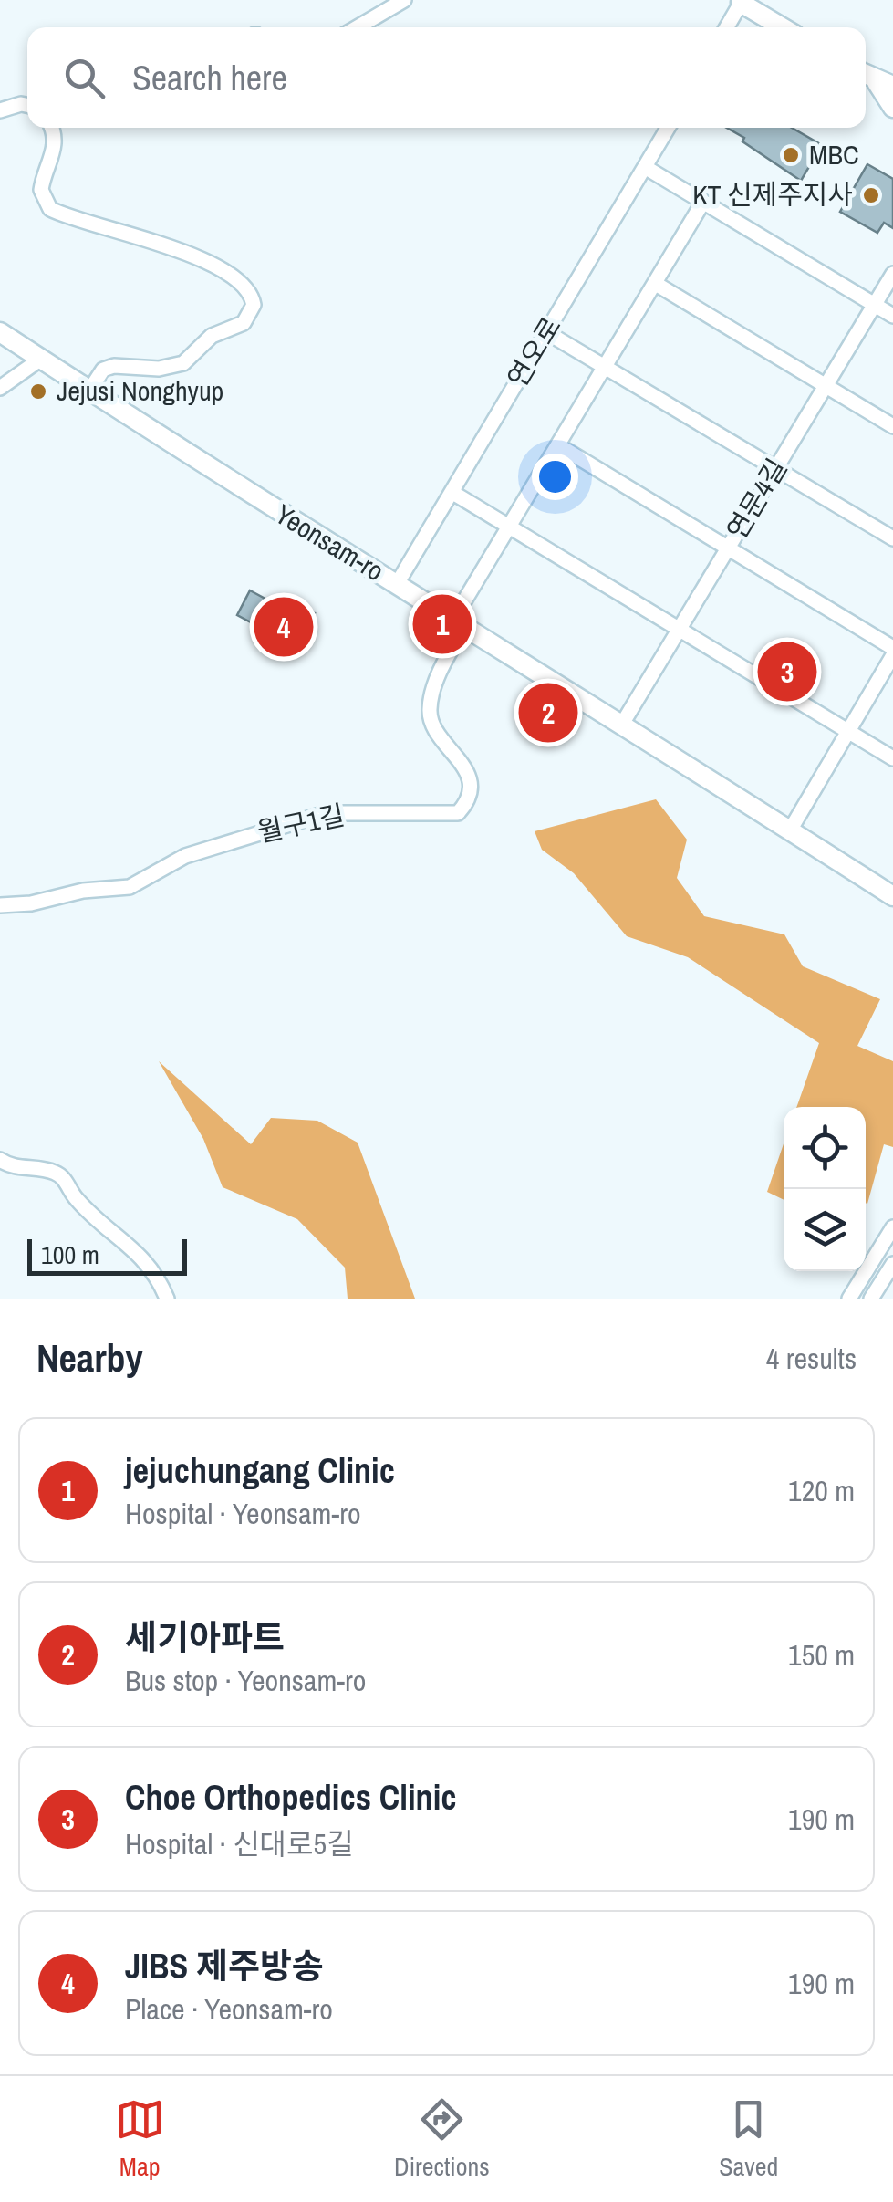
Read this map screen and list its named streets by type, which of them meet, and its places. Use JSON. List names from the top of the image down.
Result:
{
  "streets": {
    "main road": ["Yeonsam-ro"],
    "street": ["연오로", "연문4길", "월구1길"]
  },
  "crossings": [
    ["연오로", "Yeonsam-ro"],
    ["연문4길", "Yeonsam-ro"],
    ["Yeonsam-ro", "월구1길"]
  ],
  "places": ["MBC", "KT 신제주지사", "Jejusi Nonghyup"],
  "scale_bar": "100 m",
  "page": {
    "search": "Search here",
    "pins": [
      "1",
      "4",
      "3",
      "2"
    ],
    "scale": "100 m",
    "heading": ["Nearby", "4 results"],
    "list": [
      {
        "mark": "1",
        "name": "jejuchungang Clinic",
        "note": "Hospital · Yeonsam-ro",
        "value": "120 m"
      },
      {
        "mark": "2",
        "name": "세기아파트",
        "note": "Bus stop · Yeonsam-ro",
        "value": "150 m"
      },
      {
        "mark": "3",
        "name": "Choe Orthopedics Clinic",
        "note": "Hospital · 신대로5길",
        "value": "190 m"
      },
      {
        "mark": "4",
        "name": "JIBS 제주방송",
        "note": "Place · Yeonsam-ro",
        "value": "190 m"
      }
    ],
    "nav": ["Map", "Directions", "Saved"]
  }
}
